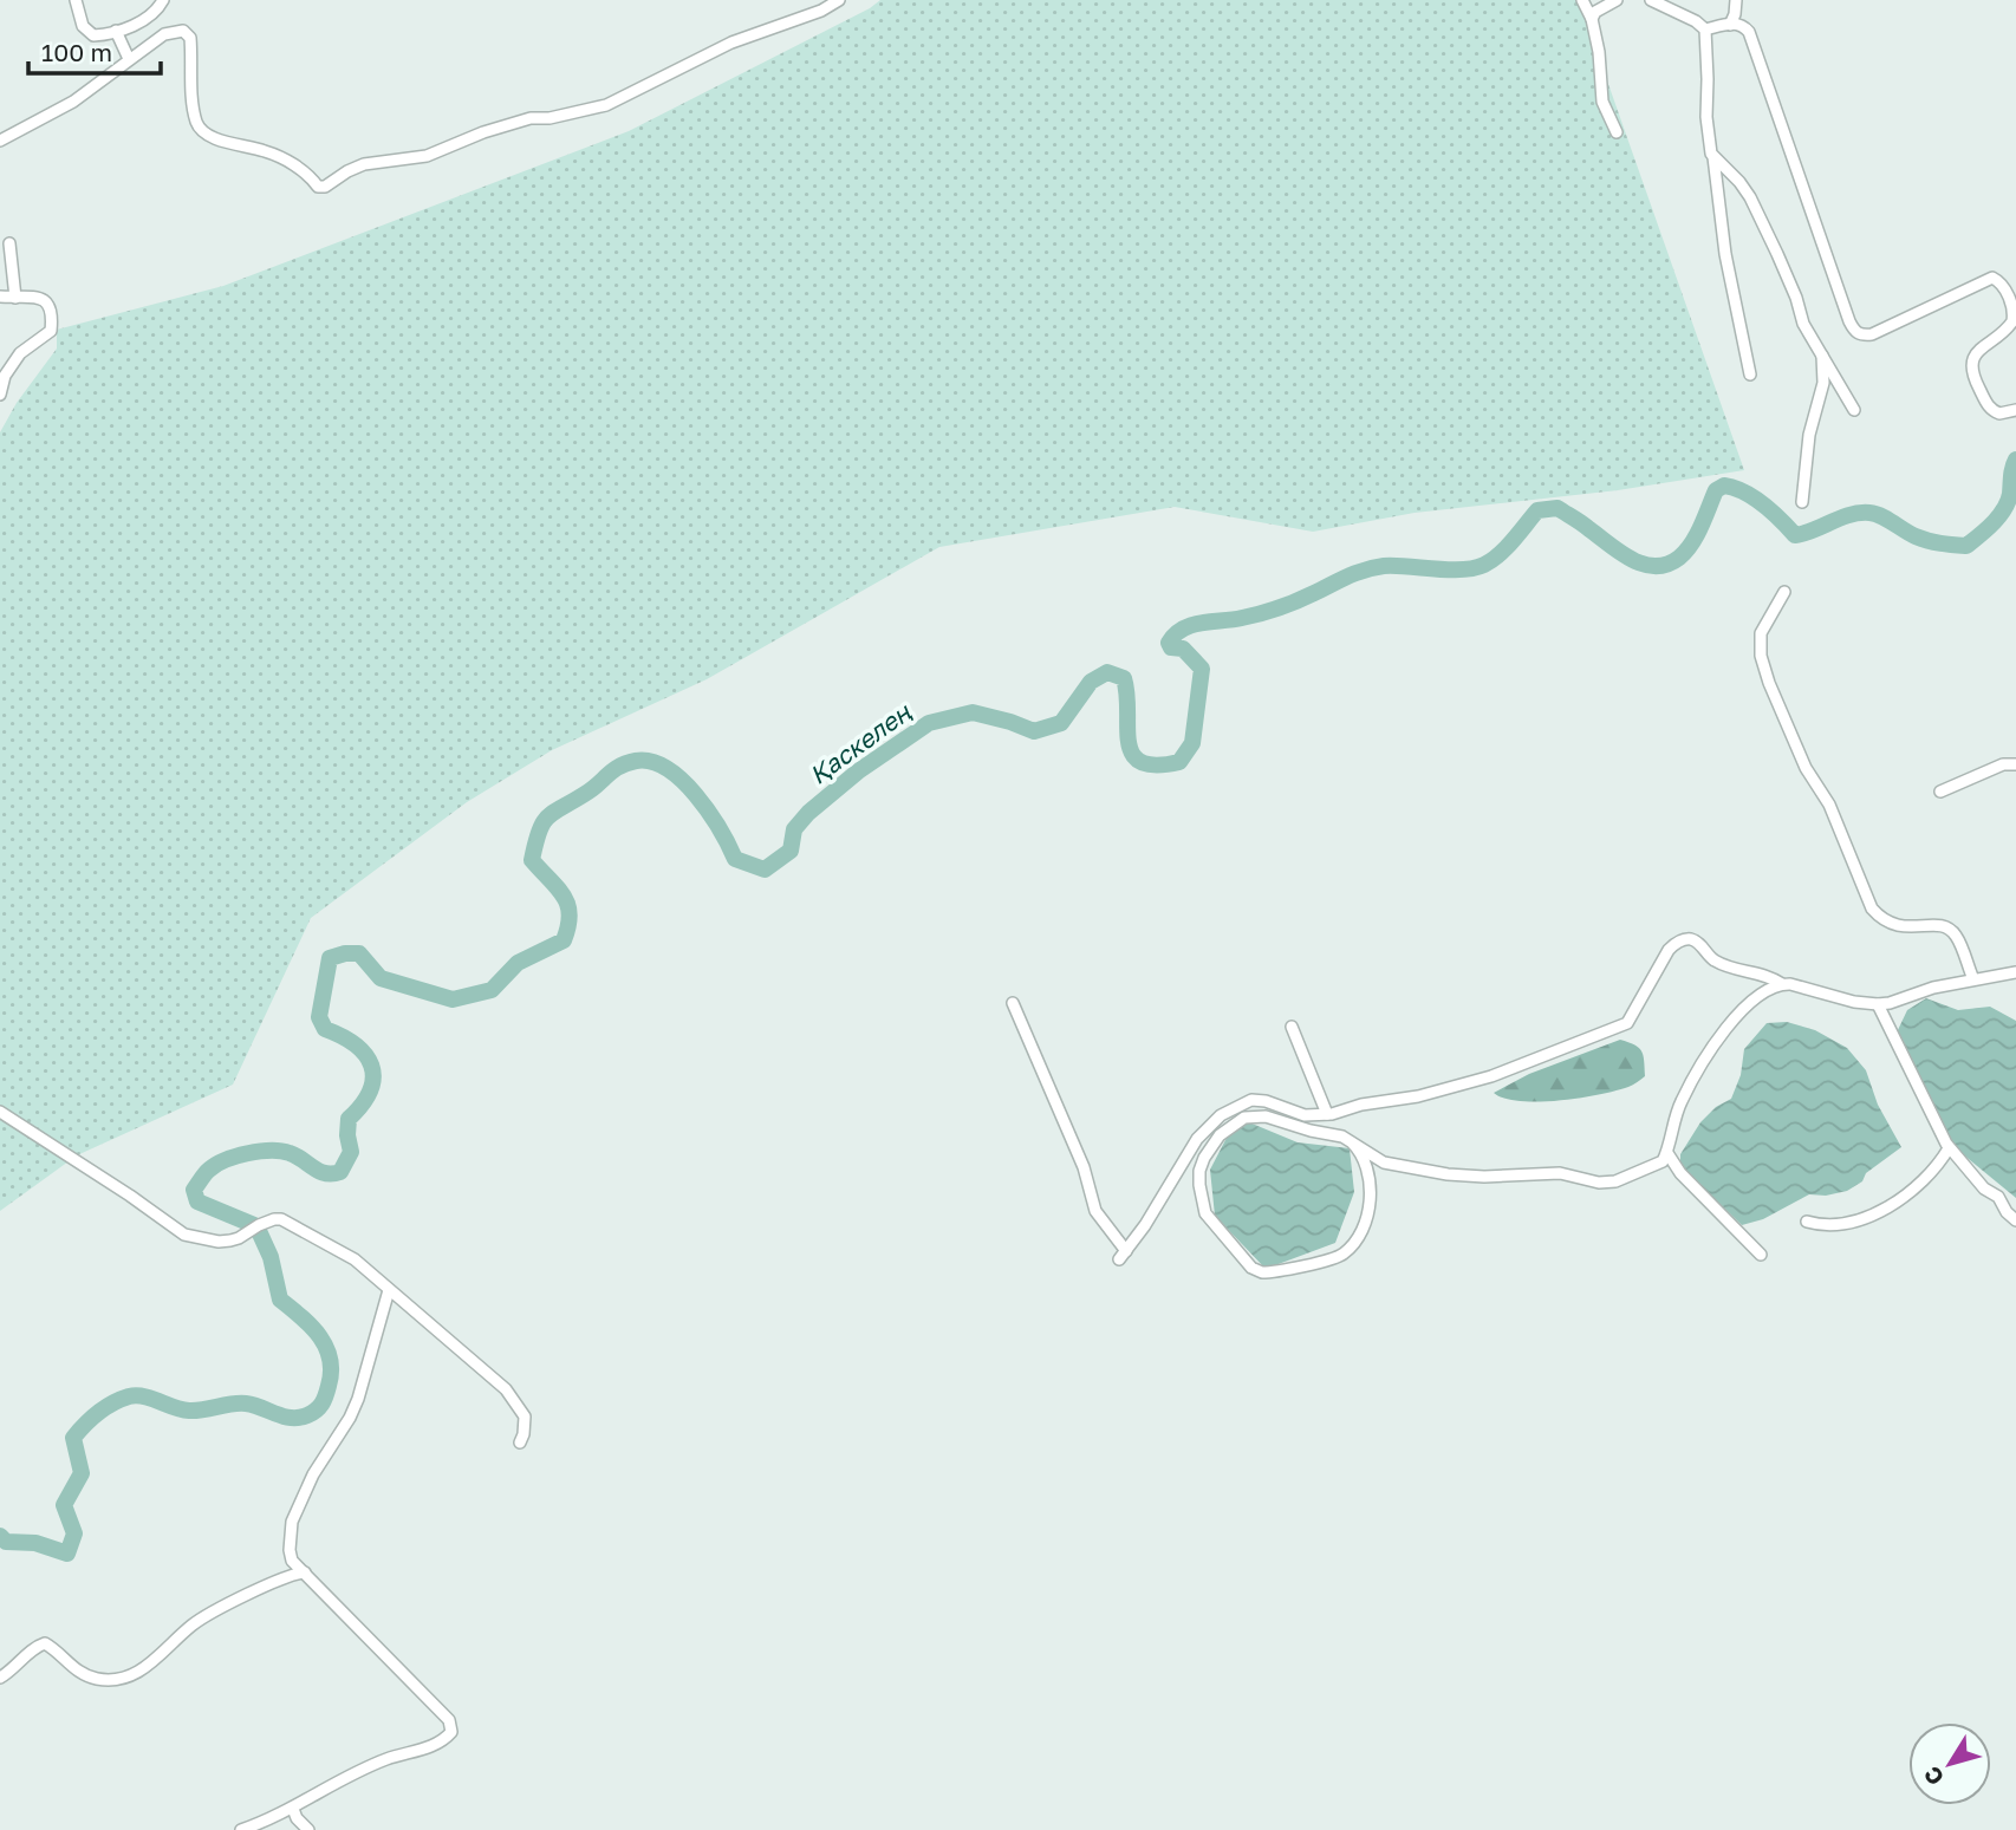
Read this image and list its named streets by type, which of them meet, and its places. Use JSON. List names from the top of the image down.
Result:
{
  "water": ["Қаскелең"],
  "scale_bar": "100 m",
  "north": "bottom left"
}
